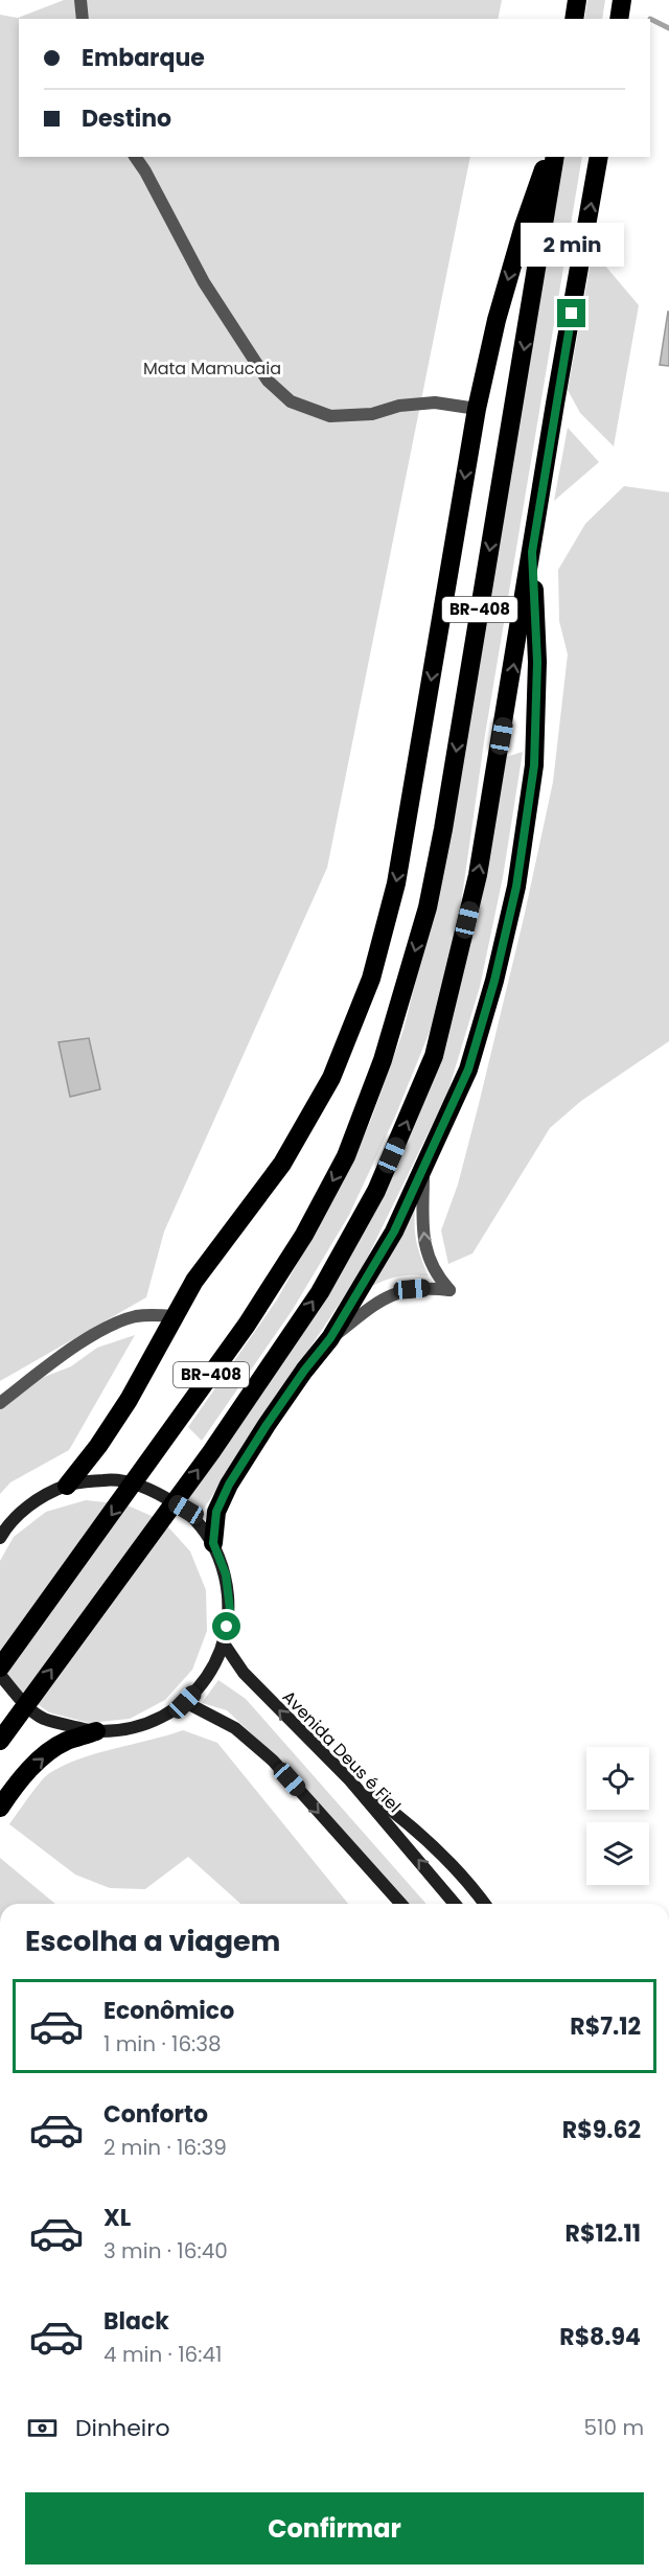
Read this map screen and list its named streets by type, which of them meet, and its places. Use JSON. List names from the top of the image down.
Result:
{
  "streets": {
    "highway": ["BR-408"],
    "main road": ["Avenida Deus é Fiel"]
  },
  "parks": ["Mata Mamucaia"],
  "page": {
    "banner": ["Embarque", "Destino"],
    "bubble": "2 min",
    "heading": "Escolha a viagem",
    "list": [
      {
        "name": "Econômico",
        "note": "1 min · 16:38",
        "value": "R$7.12"
      },
      {
        "name": "Conforto",
        "note": "2 min · 16:39",
        "value": "R$9.62"
      },
      {
        "name": "XL",
        "note": "3 min · 16:40",
        "value": "R$12.11"
      },
      {
        "name": "Black",
        "note": "4 min · 16:41",
        "value": "R$8.94"
      }
    ],
    "pay": ["Dinheiro", "510 m"],
    "buttons": "Confirmar"
  }
}
